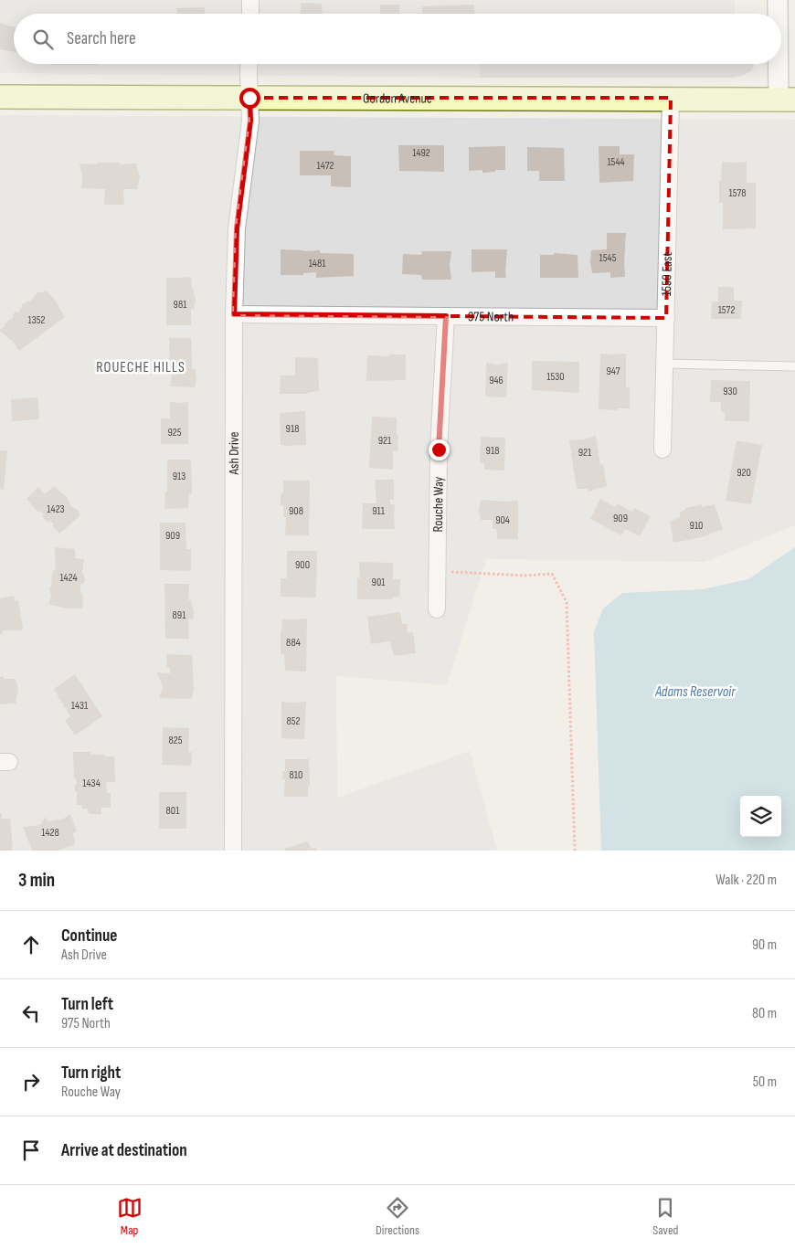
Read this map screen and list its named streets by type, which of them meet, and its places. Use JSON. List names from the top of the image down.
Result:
{
  "streets": {
    "main road": ["Gordon Avenue"],
    "street": [
      "1550 East",
      "975 North",
      "Ash Drive",
      "Rouche Way"
    ]
  },
  "crossings": [
    ["Gordon Avenue", "1550 East"],
    ["Gordon Avenue", "Ash Drive"],
    ["1550 East", "975 North"],
    ["975 North", "Ash Drive"],
    ["975 North", "Rouche Way"]
  ],
  "districts": ["ROUECHE HILLS"],
  "water": ["Adams Reservoir"],
  "house_numbers": [
    "1492",
    "1544",
    "1472",
    "1578",
    "1545",
    "1481",
    "981",
    "1572",
    "1352",
    "947",
    "1530",
    "946",
    "930",
    "918",
    "925",
    "921",
    "918",
    "921",
    "920",
    "913",
    "1423",
    "908",
    "911",
    "909",
    "904",
    "910",
    "909",
    "900",
    "1424",
    "901",
    "891",
    "884",
    "1431",
    "852",
    "825",
    "810",
    "1434",
    "801",
    "1428"
  ],
  "page": {
    "search": "Search here",
    "heading": ["3 min", "Walk · 220 m"],
    "list": [
      ["Continue", "Ash Drive", "90 m"],
      ["Turn left", "975 North", "80 m"],
      ["Turn right", "Rouche Way", "50 m"],
      "Arrive at destination"
    ],
    "nav": ["Map", "Directions", "Saved"]
  }
}
